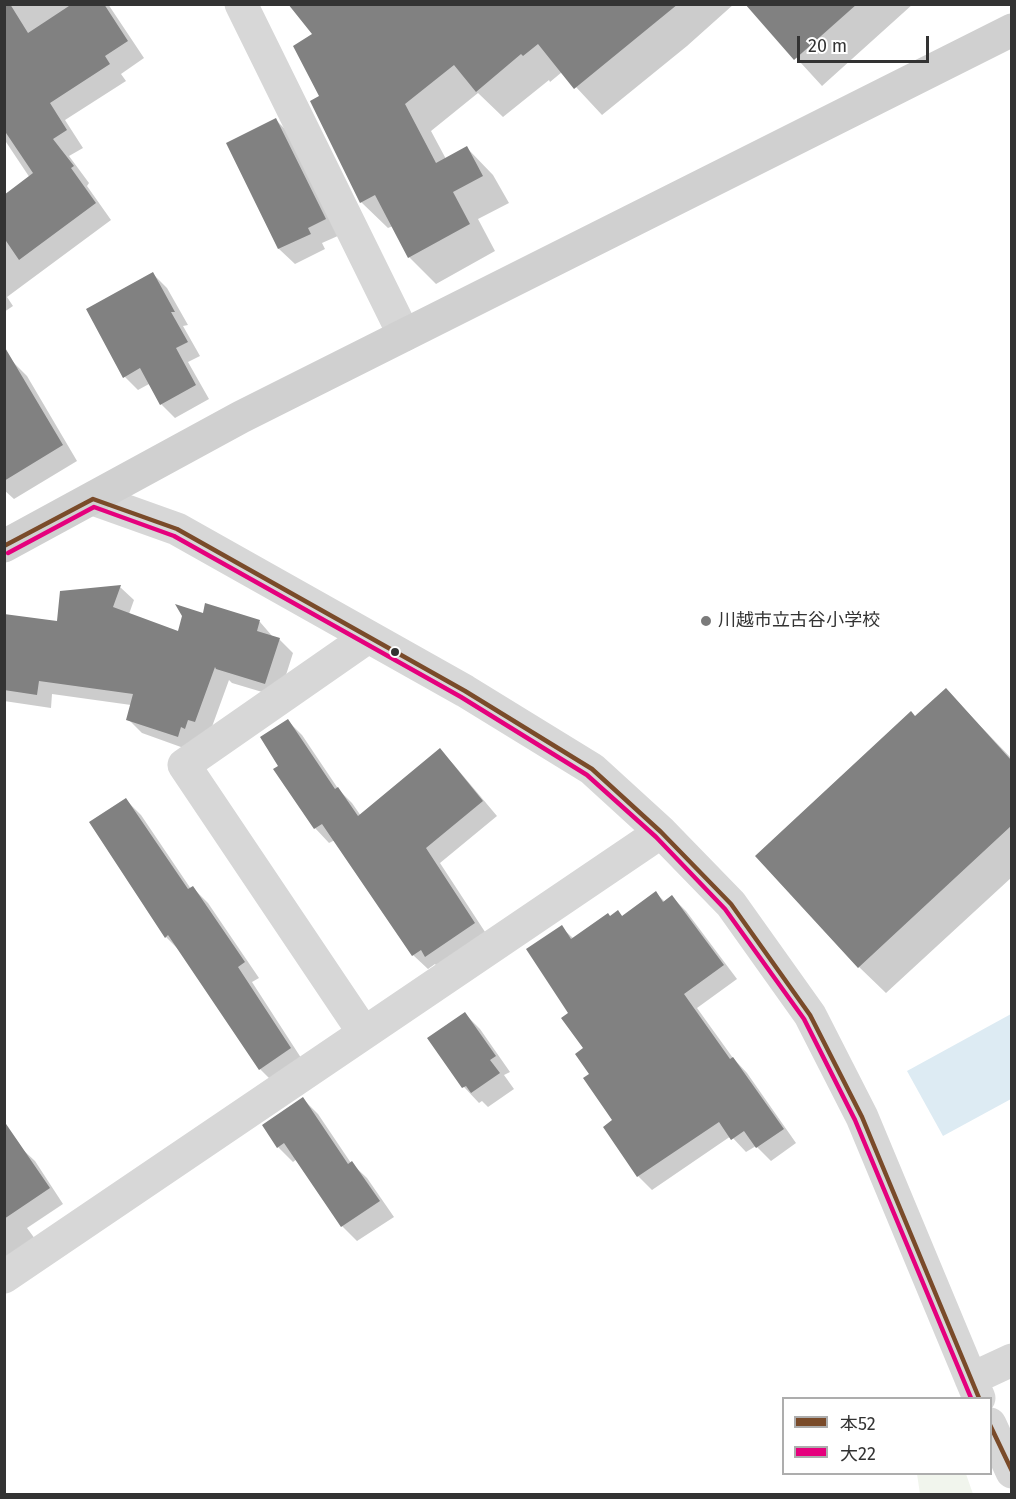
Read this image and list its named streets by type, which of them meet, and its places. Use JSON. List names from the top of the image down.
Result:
{
  "places": ["川越市立古谷小学校"],
  "lines": ["transit line 本52", "transit line 大22"],
  "legend": ["本52", "大22"],
  "scale_bar": "20 m"
}
